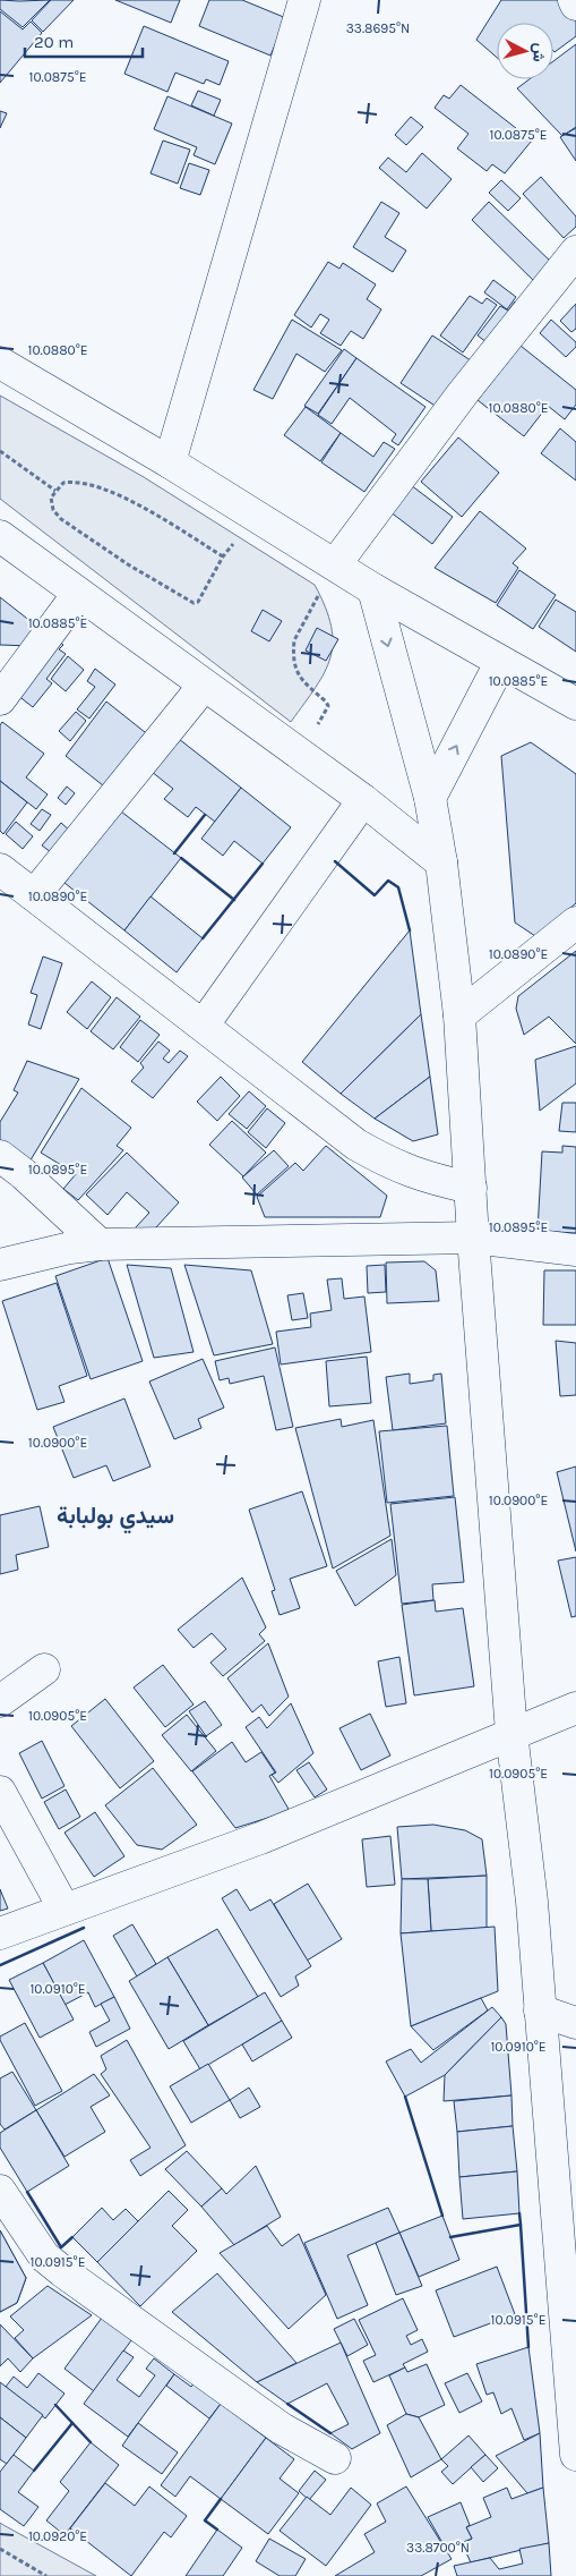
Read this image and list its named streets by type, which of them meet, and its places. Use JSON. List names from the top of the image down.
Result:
{
  "districts": ["سيدي بولبابة"],
  "scale_bar": "20 m",
  "north": "right",
  "coordinates": [
    "33.8695°N",
    "10.0875°E",
    "10.0880°E",
    "10.0885°E",
    "10.0890°E",
    "10.0895°E",
    "10.0900°E",
    "10.0905°E",
    "10.0910°E",
    "10.0915°E",
    "10.0920°E",
    "33.8700°N"
  ]
}
